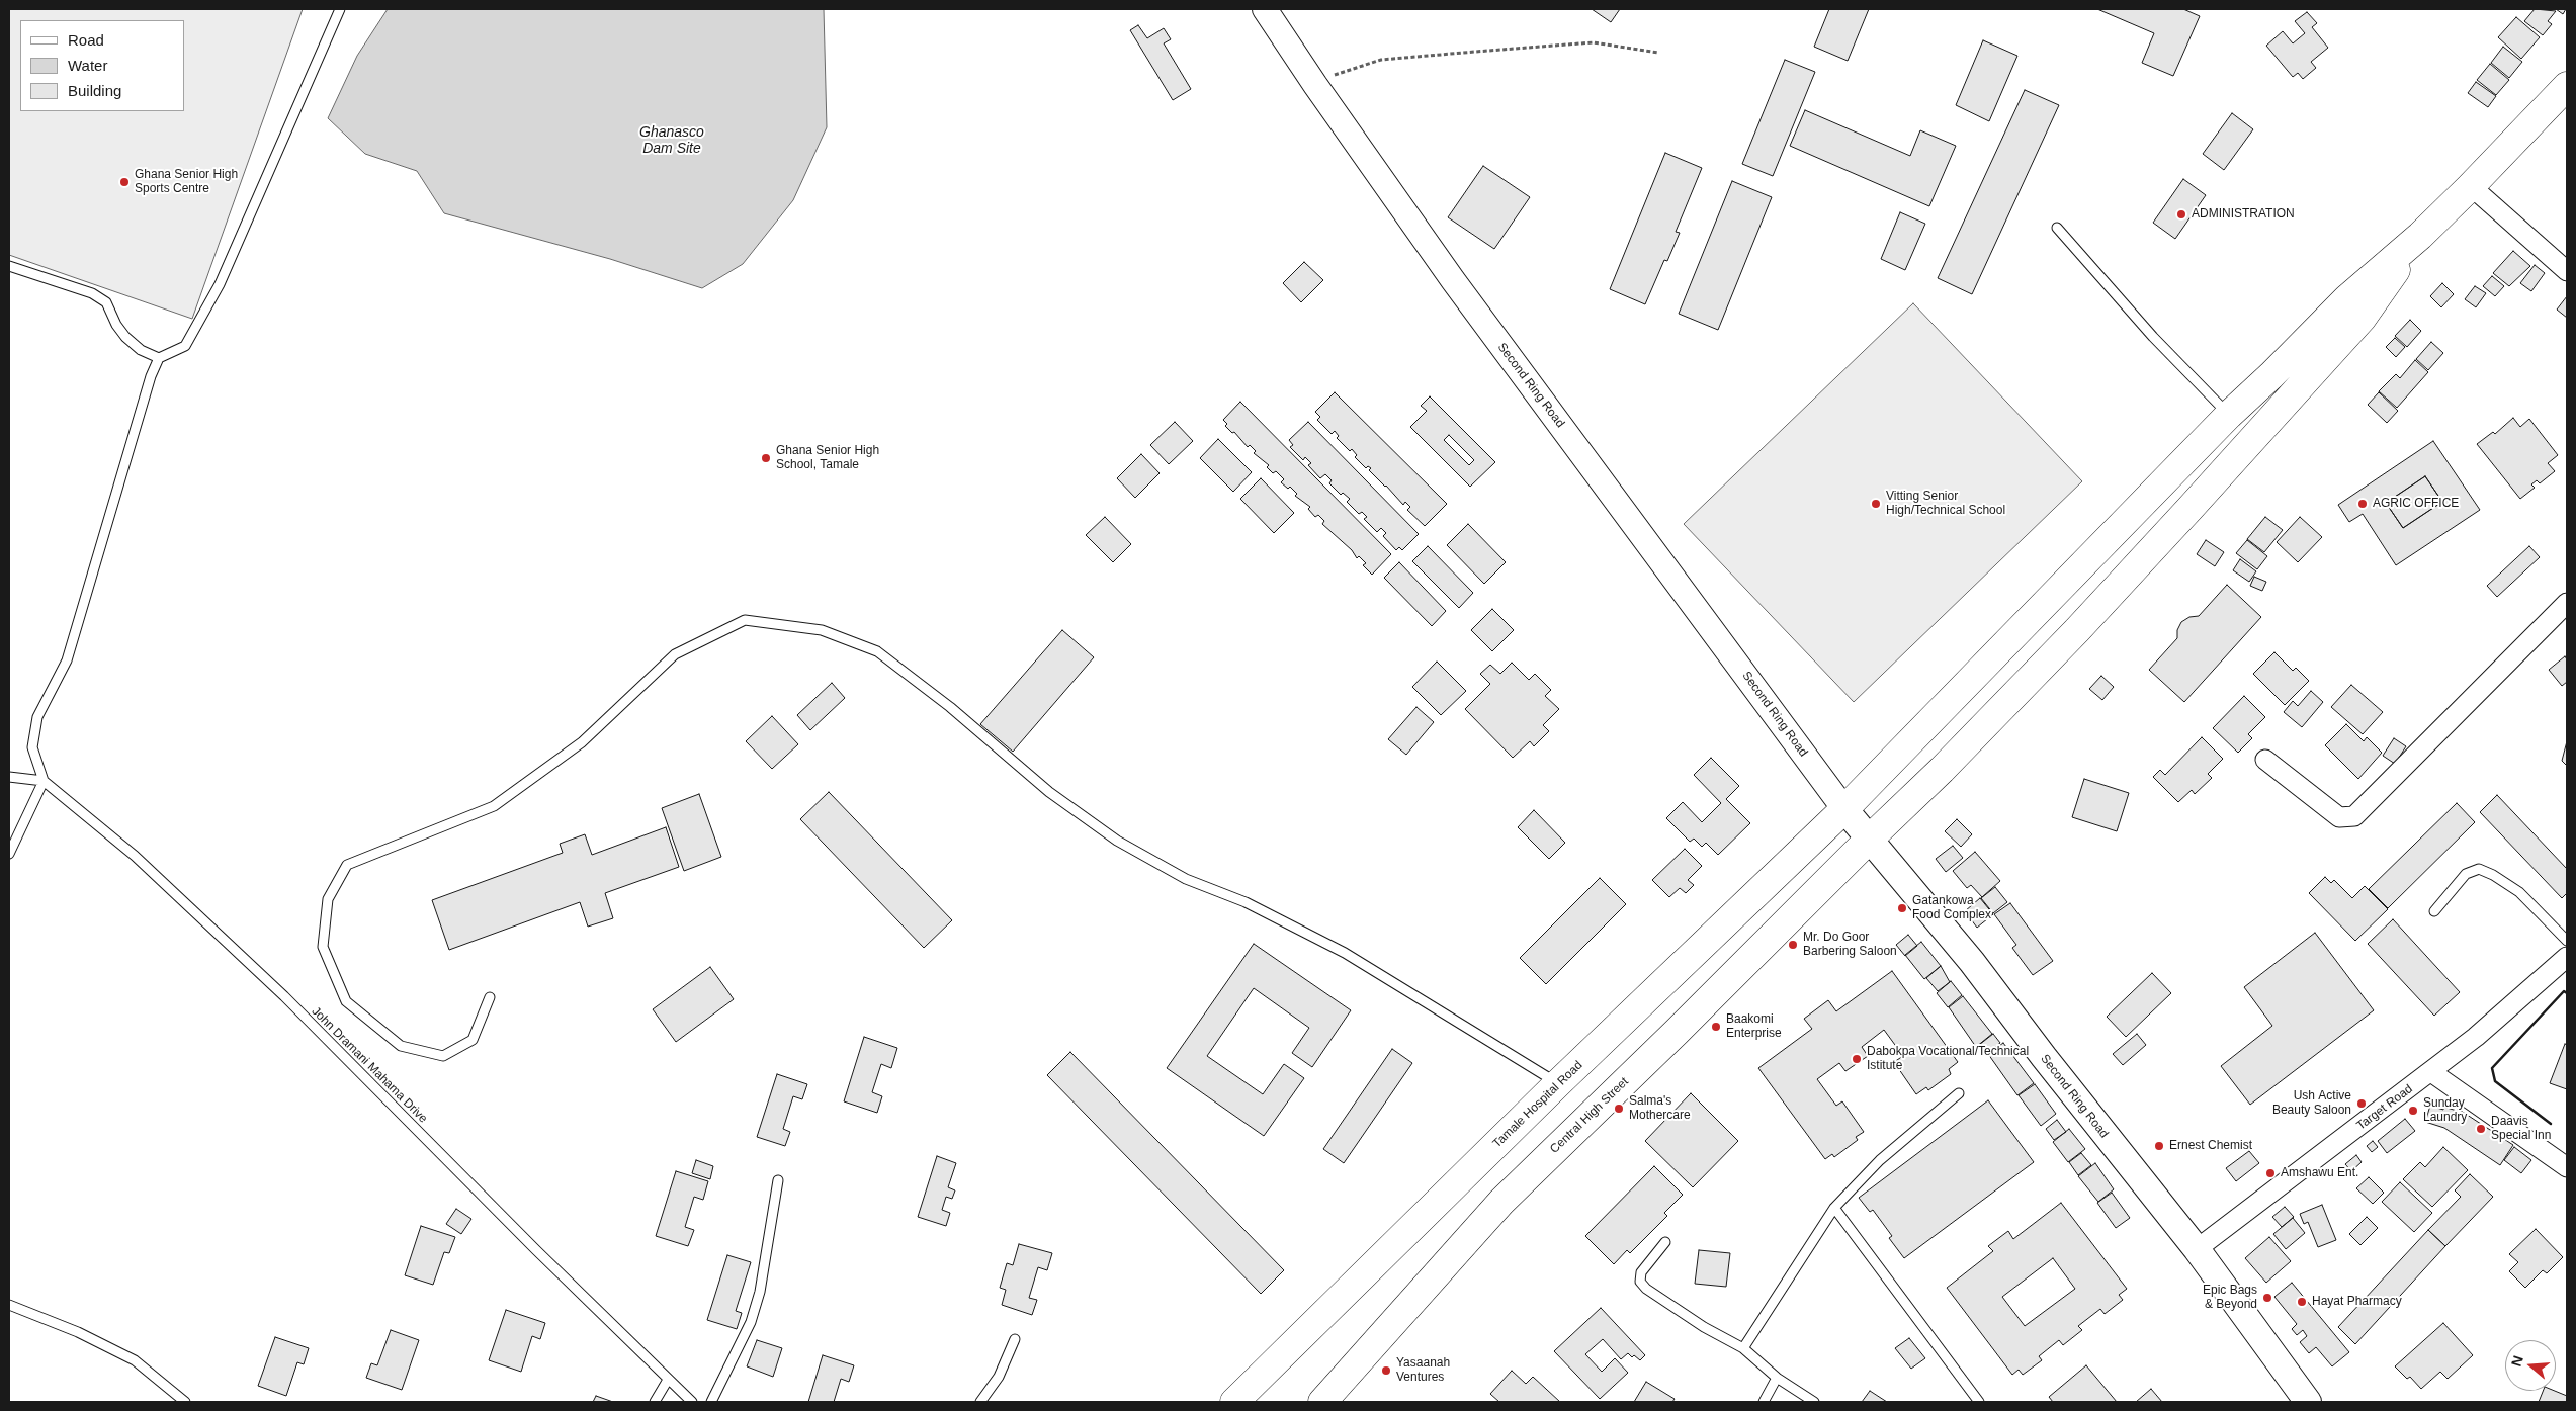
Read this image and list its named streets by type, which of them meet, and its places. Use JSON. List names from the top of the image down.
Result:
{
  "streets": {
    "highway": ["Tamale Hospital Road", "Central High Street"],
    "main road": ["Second Ring Road"],
    "street": ["Target Road"],
    "lane": ["John Dramani Mahama Drive"]
  },
  "crossings": [
    ["Second Ring Road", "Tamale Hospital Road"],
    ["Second Ring Road", "Target Road"],
    ["Second Ring Road", "Central High Street"],
    ["Tamale Hospital Road", "Central High Street"]
  ],
  "water": ["Ghanasco Dam Site"],
  "places": [
    "Ghana Senior High Sports Centre",
    "ADMINISTRATION",
    "Ghana Senior High School, Tamale",
    "Vitting Senior High/Technical School",
    "AGRIC OFFICE",
    "Gatankowa Food Complex",
    "Mr. Do Goor Barbering Saloon",
    "Baakomi Enterprise",
    "Dabokpa Vocational/Technical Istitute",
    "Ush Active Beauty Saloon",
    "Salma's Mothercare",
    "Sunday Laundry",
    "Daavis Special Inn",
    "Ernest Chemist",
    "Amshawu Ent.",
    "Epic Bags & Beyond",
    "Hayat Pharmacy",
    "Yasaanah Ventures"
  ],
  "legend": ["Road", "Water", "Building"],
  "north": "left"
}
